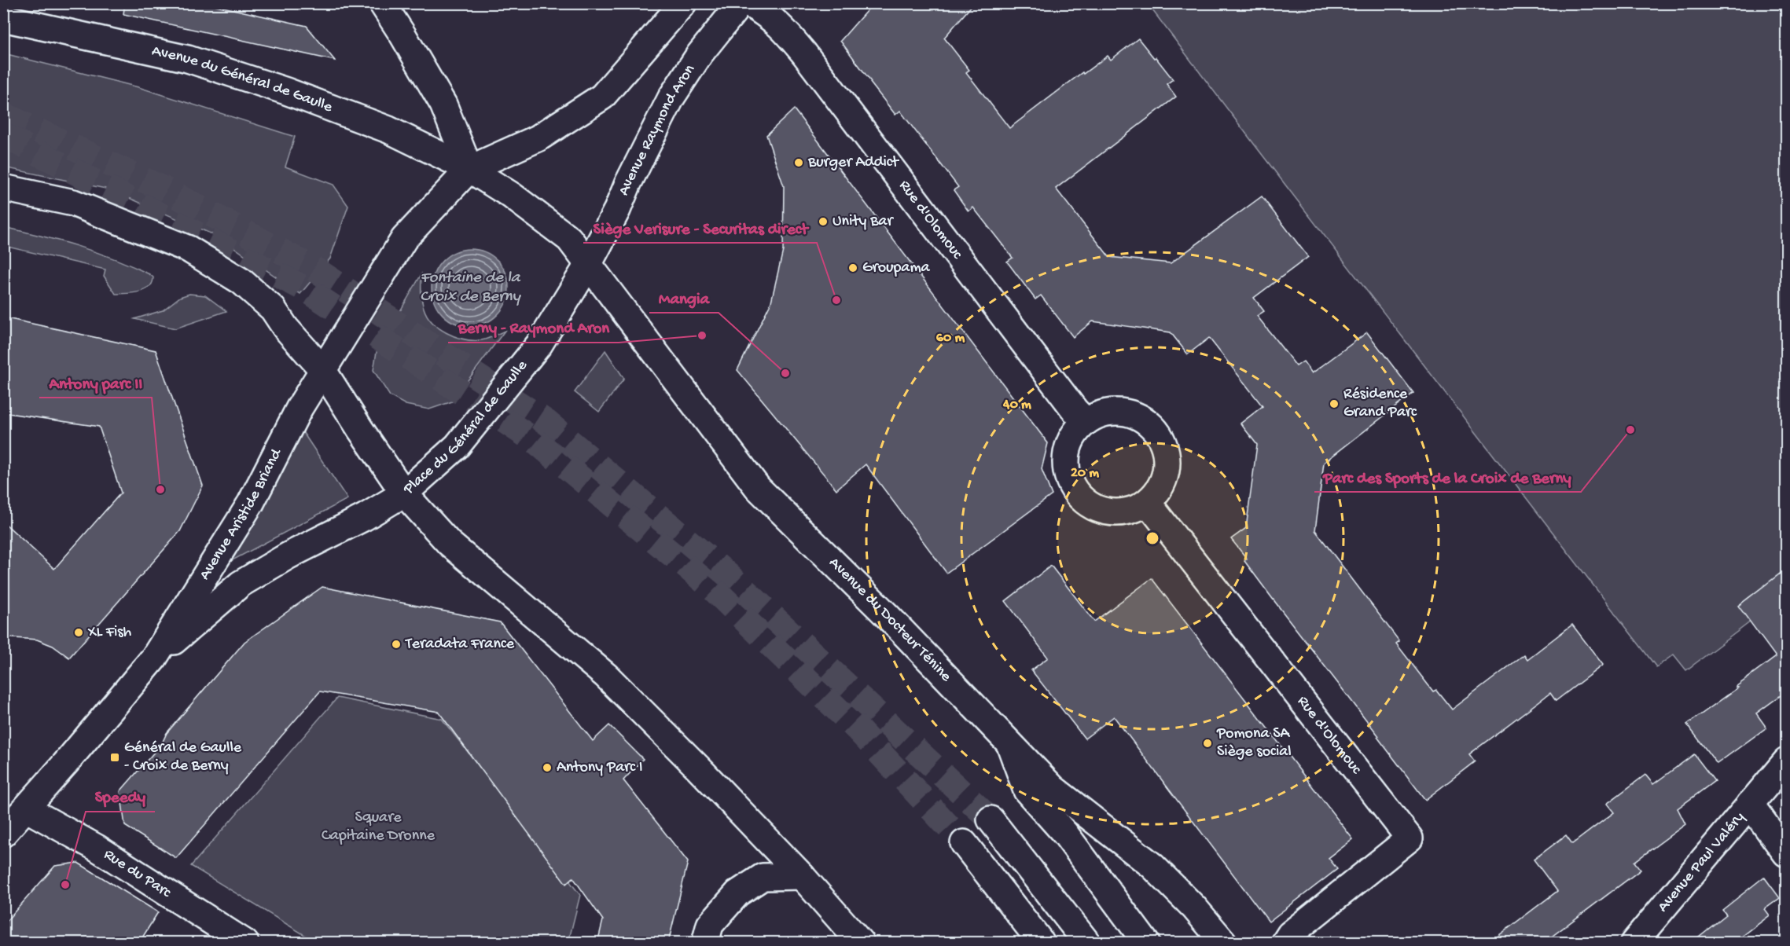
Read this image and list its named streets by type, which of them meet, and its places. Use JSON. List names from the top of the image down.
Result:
{
  "streets": {
    "main road": [
      "Avenue du Général de Gaulle",
      "Avenue Raymond Aron",
      "Rue d'Olomouc",
      "Place du Général de Gaulle",
      "Avenue Aristide Briand",
      "Avenue du Docteur Ténine",
      "Avenue Paul Valéry",
      "Rue du Parc"
    ]
  },
  "crossings": [
    ["Avenue Raymond Aron", "Place du Général de Gaulle"],
    ["Avenue Raymond Aron", "Avenue du Docteur Ténine"],
    ["Place du Général de Gaulle", "Avenue Aristide Briand"],
    ["Place du Général de Gaulle", "Avenue du Docteur Ténine"],
    ["Avenue Aristide Briand", "Rue du Parc"]
  ],
  "water": ["Fontaine de la Croix de Berny"],
  "parks": ["Square Capitaine Dronne"],
  "places": {
    "other": [
      "Burger Addict",
      "Unity Bar",
      "Groupama",
      "Siège Verisure - Securitas direct",
      "Berny - Raymond Aron",
      "Mangia",
      "Résidence Grand Parc",
      "Parc des Sports de la Croix de Berny",
      "Antony parc II",
      "XL Fish",
      "Teradata France",
      "Pomona SA Siège social",
      "Antony Parc I",
      "Speedy"
    ],
    "transit": ["Général de Gaulle - Croix de Berny"]
  },
  "rings": ["60 m", "40 m", "20 m"]
}
